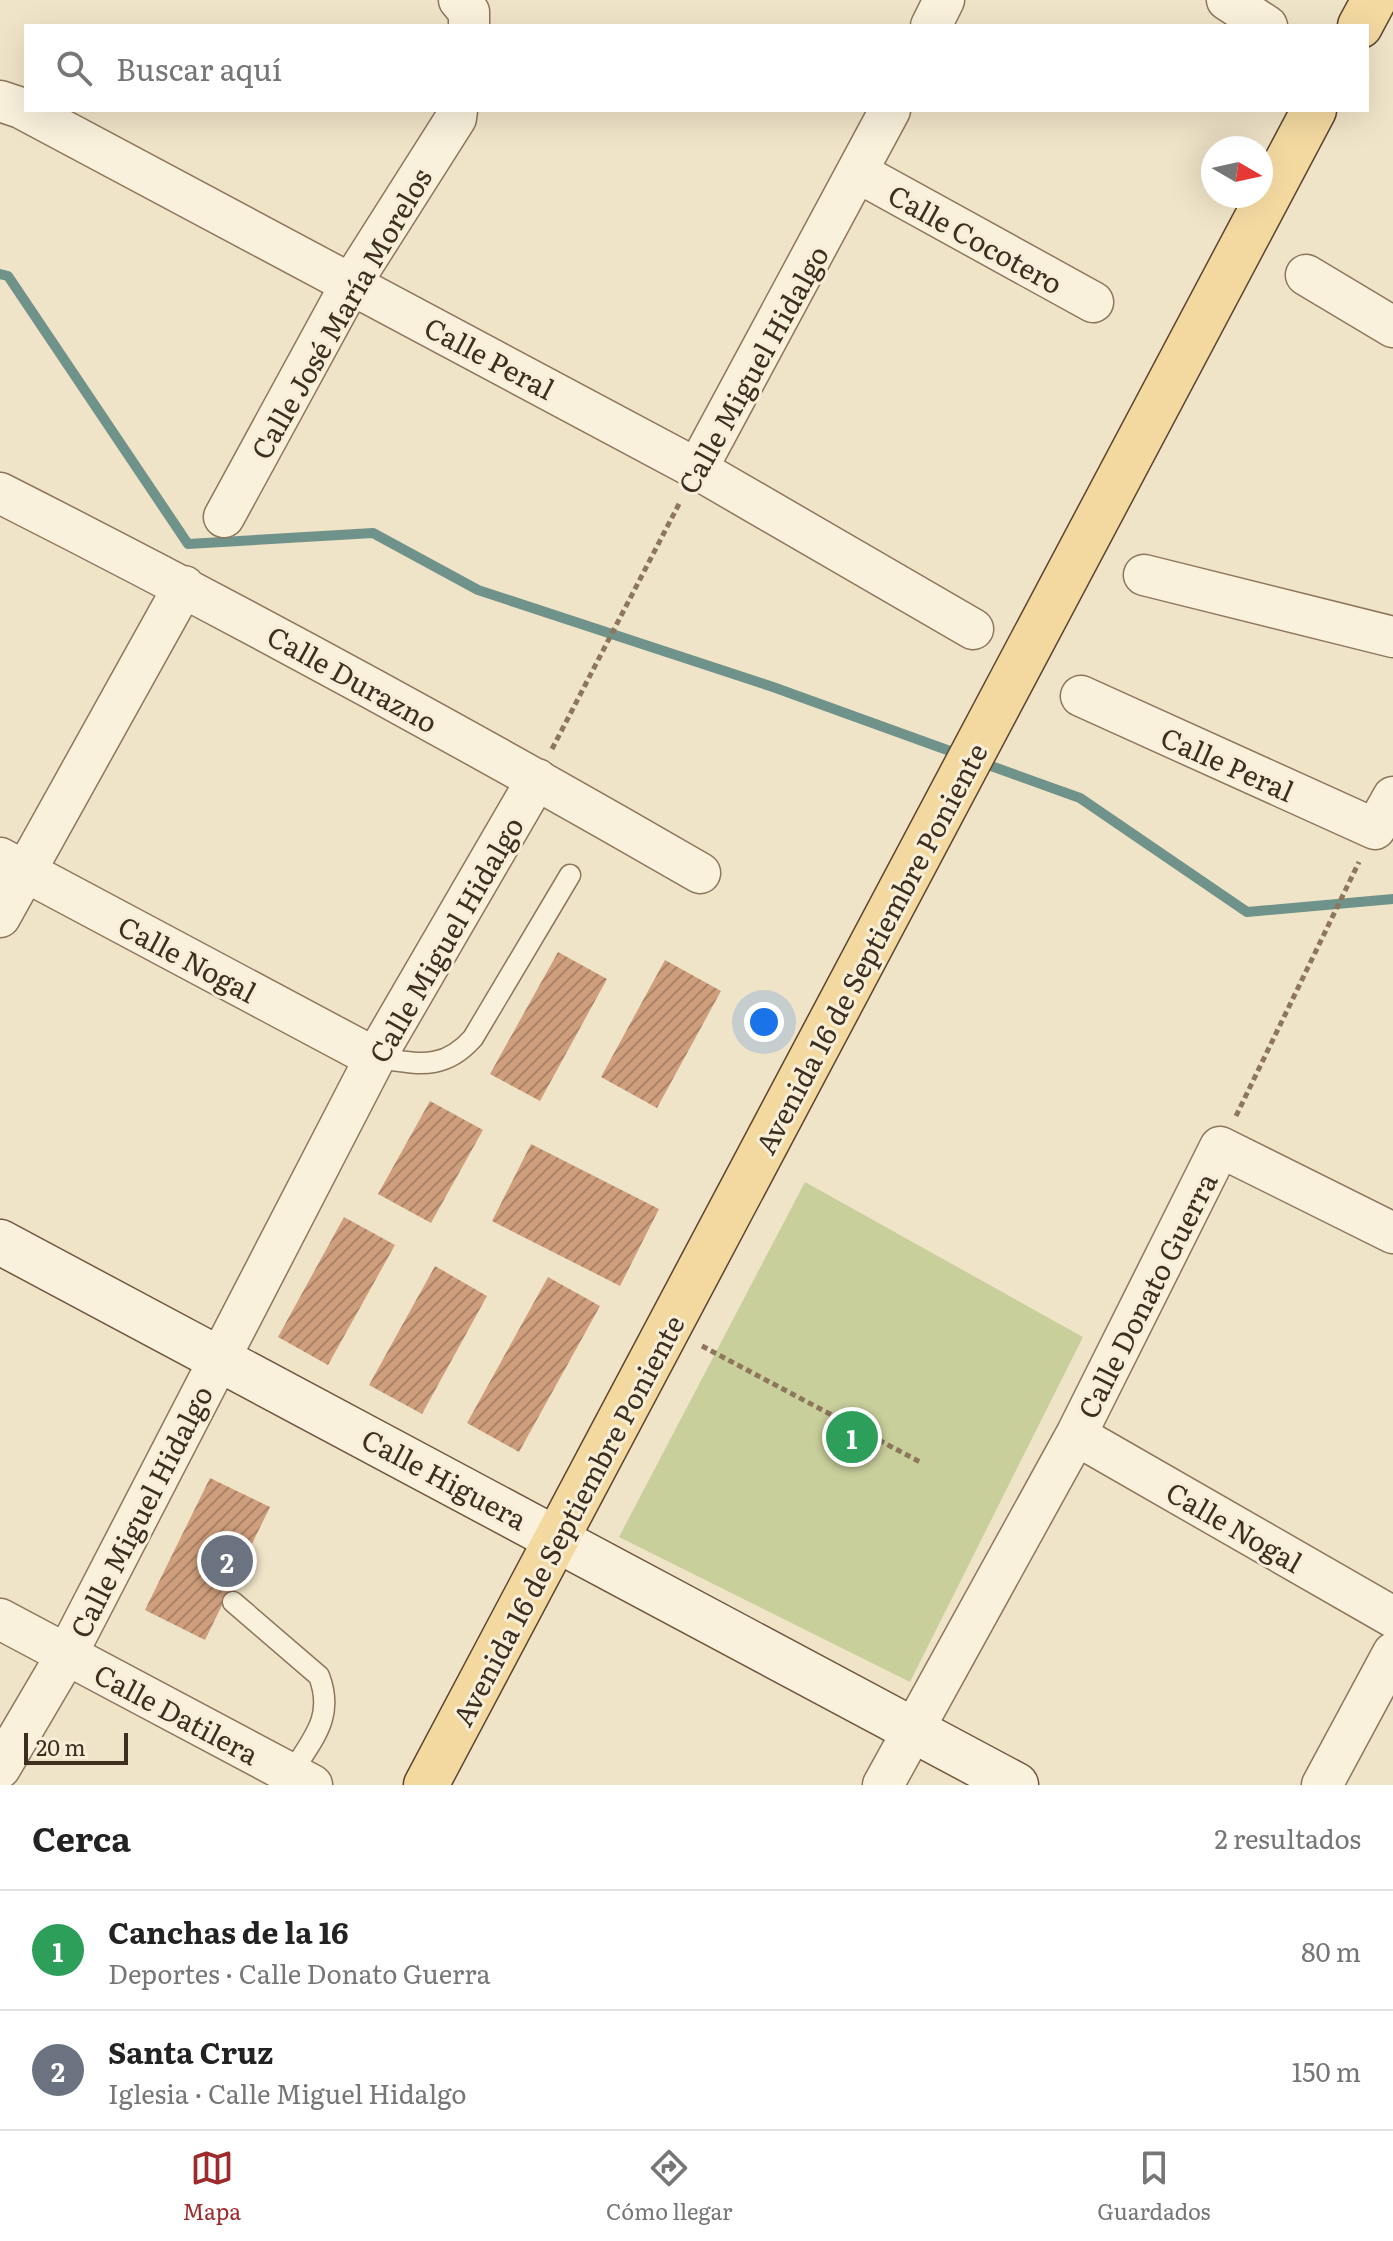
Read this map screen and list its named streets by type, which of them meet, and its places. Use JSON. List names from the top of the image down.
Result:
{
  "streets": {
    "main road": ["Avenida 16 de Septiembre Poniente"],
    "street": [
      "Calle Cocotero",
      "Calle José María Morelos",
      "Calle Peral",
      "Calle Miguel Hidalgo",
      "Calle Durazno",
      "Calle Nogal",
      "Calle Donato Guerra",
      "Calle Higuera",
      "Calle Datilera"
    ]
  },
  "crossings": [
    ["Calle Cocotero", "Calle Miguel Hidalgo"],
    ["Calle José María Morelos", "Calle Peral"],
    ["Calle Peral", "Calle Miguel Hidalgo"],
    ["Calle Peral", "Calle Donato Guerra"],
    ["Calle Miguel Hidalgo", "Calle Durazno"],
    ["Calle Miguel Hidalgo", "Calle Nogal"],
    ["Calle Miguel Hidalgo", "Calle Higuera"],
    ["Calle Miguel Hidalgo", "Calle Datilera"],
    ["Avenida 16 de Septiembre Poniente", "Calle Higuera"],
    ["Calle Nogal", "Calle Donato Guerra"],
    ["Calle Donato Guerra", "Calle Higuera"]
  ],
  "scale_bar": "20 m",
  "north": "right",
  "page": {
    "search": "Buscar aquí",
    "pins": ["1", "2"],
    "scale": "20 m",
    "heading": ["Cerca", "2 resultados"],
    "list": [
      {
        "mark": "1",
        "name": "Canchas de la 16",
        "note": "Deportes · Calle Donato Guerra",
        "value": "80 m"
      },
      {
        "mark": "2",
        "name": "Santa Cruz",
        "note": "Iglesia · Calle Miguel Hidalgo",
        "value": "150 m"
      }
    ],
    "nav": ["Mapa", "Cómo llegar", "Guardados"]
  }
}
